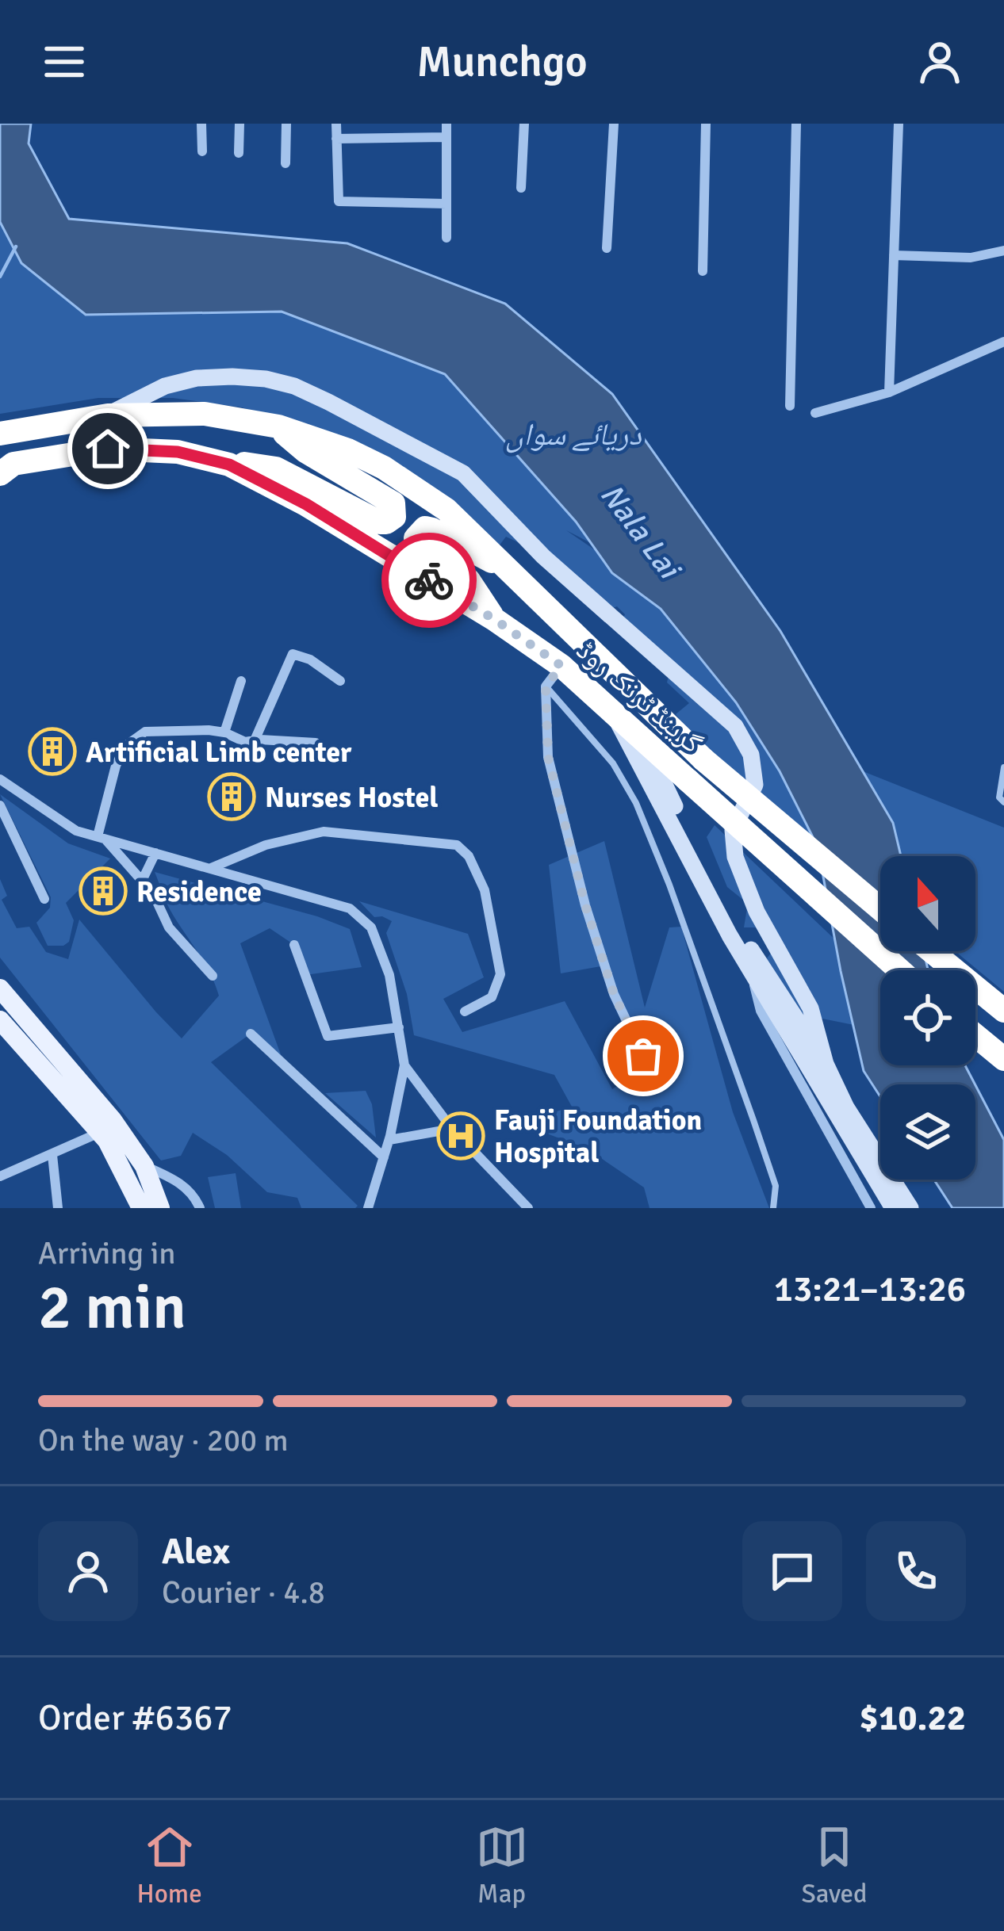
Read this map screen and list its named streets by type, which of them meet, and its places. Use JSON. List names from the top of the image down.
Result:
{
  "streets": {
    "highway": ["گرینڈ ٹرنک روڈ"]
  },
  "water": ["دریائے سواں", "Nala Lai"],
  "places": {
    "building": ["Artificial Limb center", "Nurses Hostel", "Residence"],
    "hospital": ["Fauji Foundation Hospital"]
  },
  "north": "top",
  "page": {
    "header": "Munchgo",
    "heading": ["2 min", "Arriving in", "13:21–13:26"],
    "panel": [
      "Alex",
      "Courier · 4.8",
      "Order #6367",
      "$10.22"
    ],
    "bar": "On the way · 200 m",
    "tabs": ["Home", "Map", "Saved"]
  }
}
